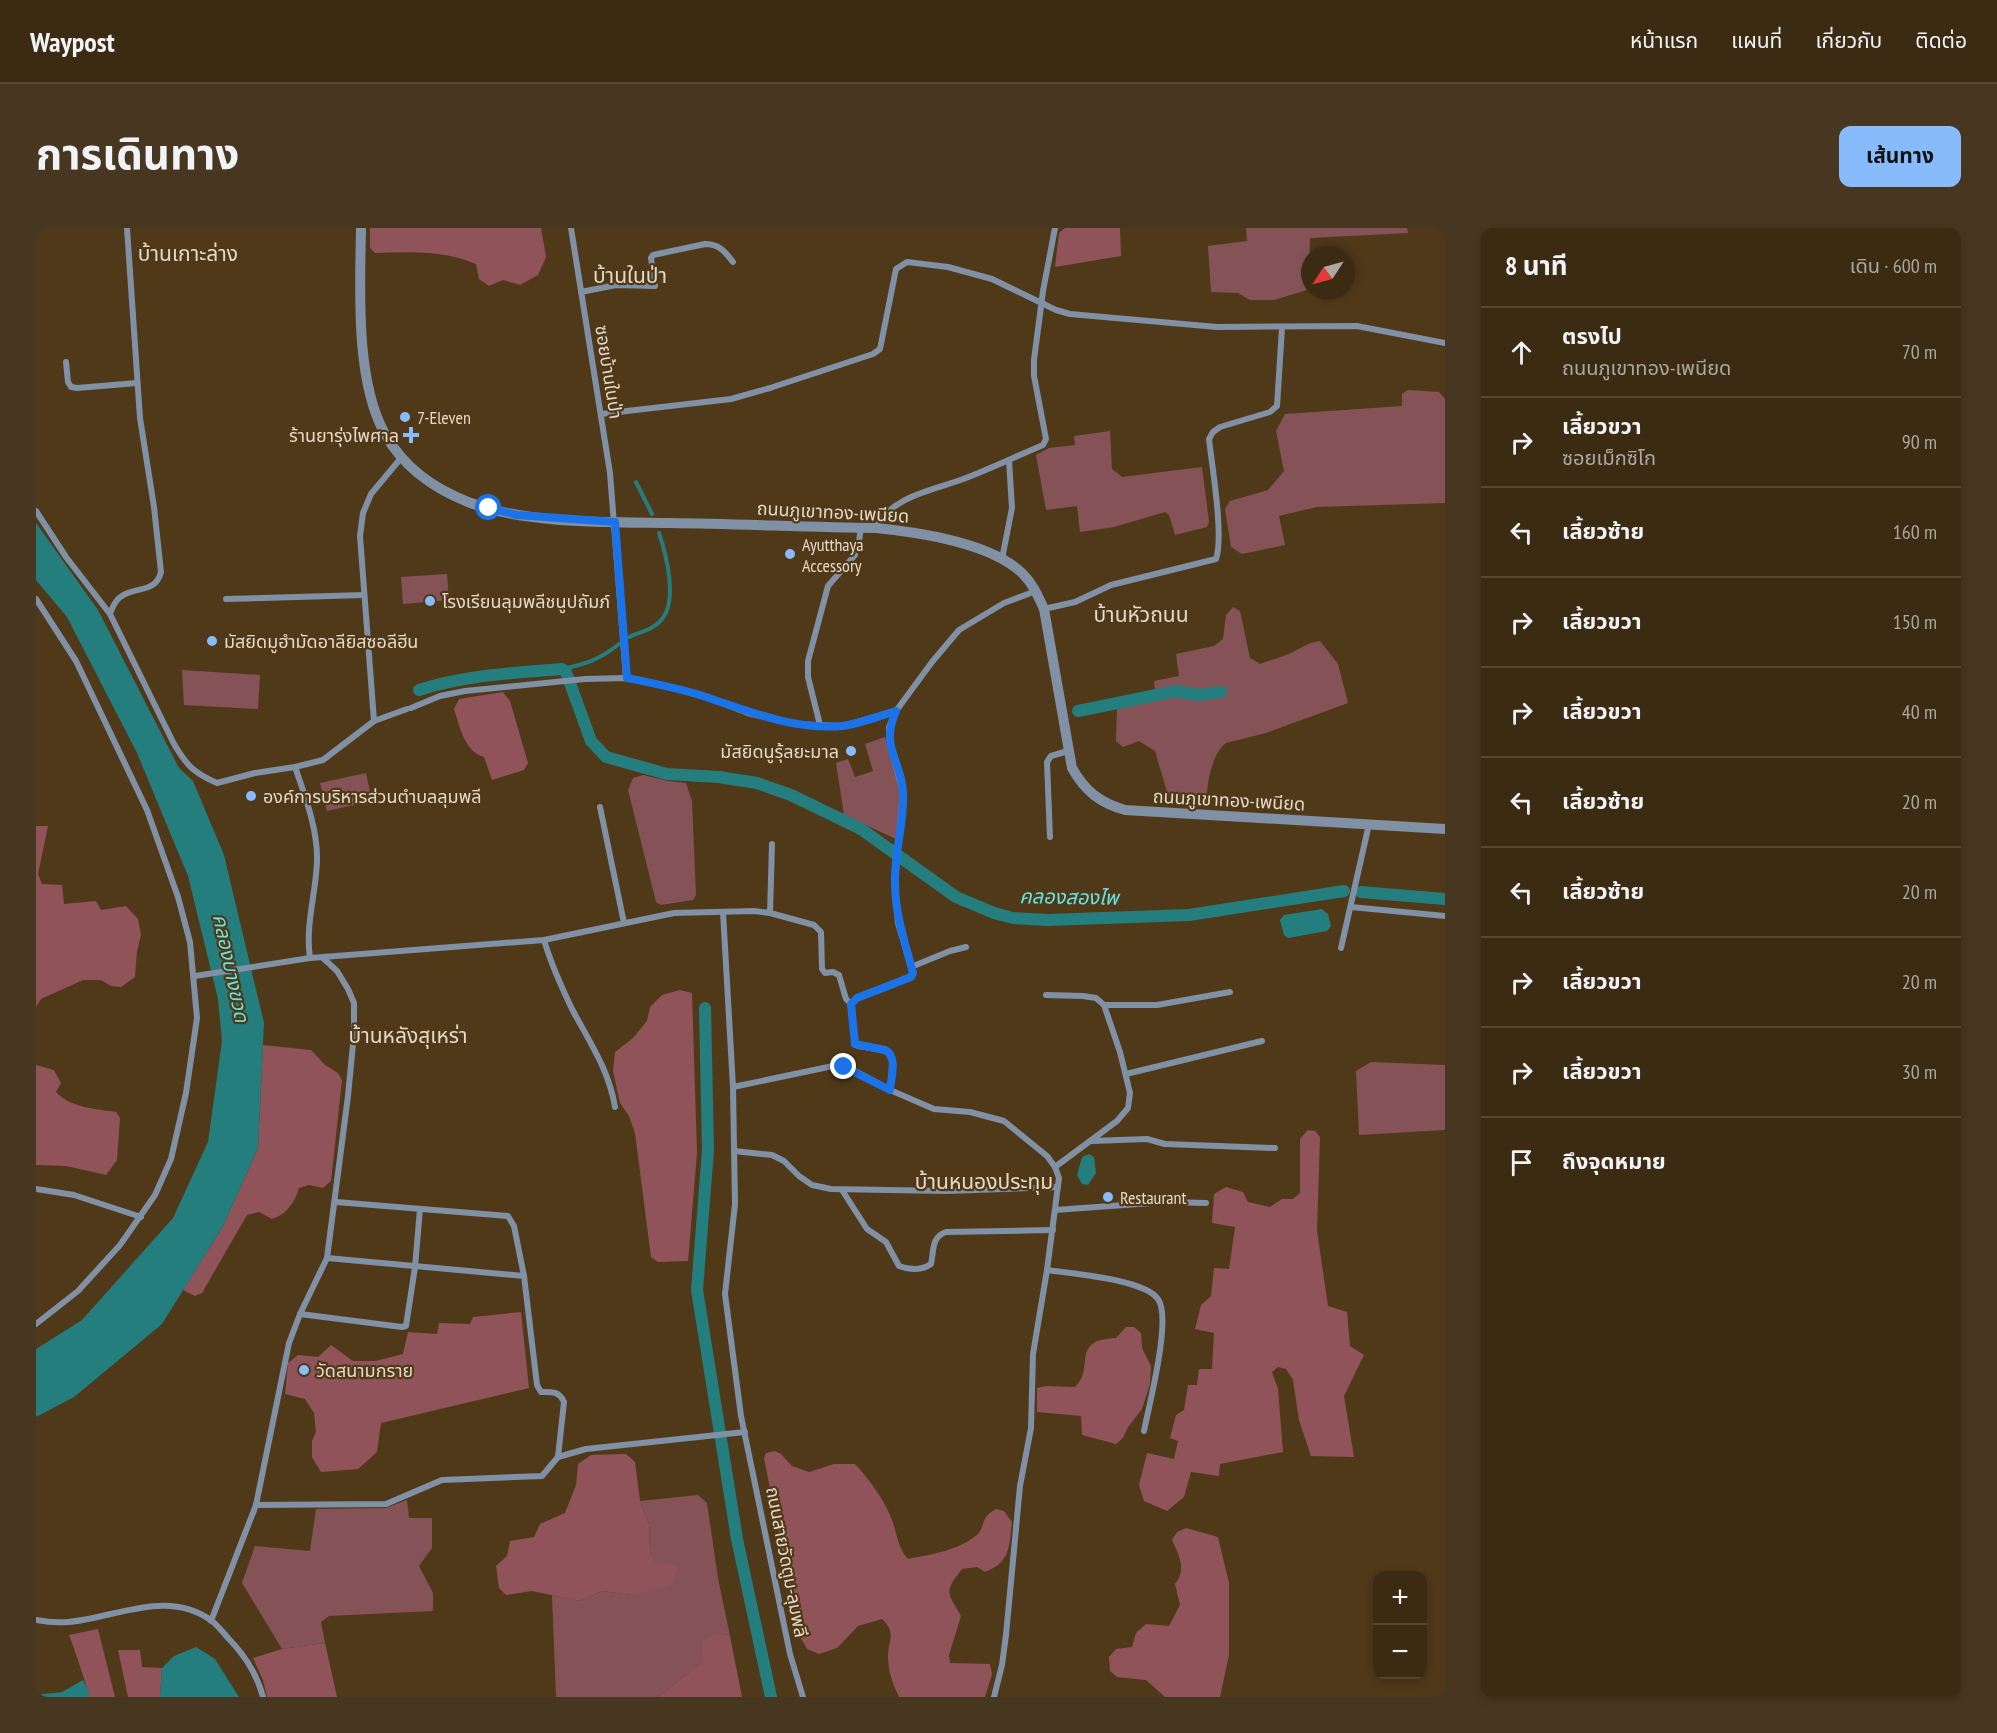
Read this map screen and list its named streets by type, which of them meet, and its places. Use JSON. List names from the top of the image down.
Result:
{
  "streets": {
    "street": ["ซอยบ้านในป่า", "ถนนภูเขาทอง-เพนียด", "ถนนสายวัดตูม-ลุมพลี"]
  },
  "crossings": [
    ["ซอยบ้านในป่า", "ถนนภูเขาทอง-เพนียด"]
  ],
  "districts": [
    "บ้านเกาะล่าง",
    "บ้านในป่า",
    "บ้านหัวถนน",
    "บ้านหลังสุเหร่า",
    "บ้านหนองประทุม"
  ],
  "water": ["คลองสองไพ", "คลองบางขวด"],
  "places": {
    "other": [
      "7-Eleven",
      "Ayutthaya Accessory",
      "โรงเรียนลุมพลีชนูปถัมภ์",
      "มัสยิดมูฮำมัดอาลียิสซอลีฮีน",
      "มัสยิดนูรุ้ลยะมาล",
      "องค์การบริหารส่วนตำบลลุมพลี",
      "Restaurant",
      "วัดสนามกราย"
    ],
    "health": ["ร้านยารุ่งไพศาล"]
  },
  "north": "bottom left",
  "page": {
    "header": "Waypost",
    "nav": [
      "หน้าแรก",
      "แผนที่",
      "เกี่ยวกับ",
      "ติดต่อ"
    ],
    "title": "การเดินทาง",
    "buttons": "เส้นทาง",
    "heading": ["8 นาที", "เดิน · 600 m"],
    "list": [
      ["ตรงไป", "ถนนภูเขาทอง-เพนียด", "70 m"],
      ["เลี้ยวขวา", "ซอยเม็กซิโก", "90 m"],
      ["เลี้ยวซ้าย", "160 m"],
      ["เลี้ยวขวา", "150 m"],
      ["เลี้ยวขวา", "40 m"],
      ["เลี้ยวซ้าย", "20 m"],
      ["เลี้ยวซ้าย", "20 m"],
      ["เลี้ยวขวา", "20 m"],
      ["เลี้ยวขวา", "30 m"],
      "ถึงจุดหมาย"
    ],
    "map_buttons": ["+", "−"]
  }
}
